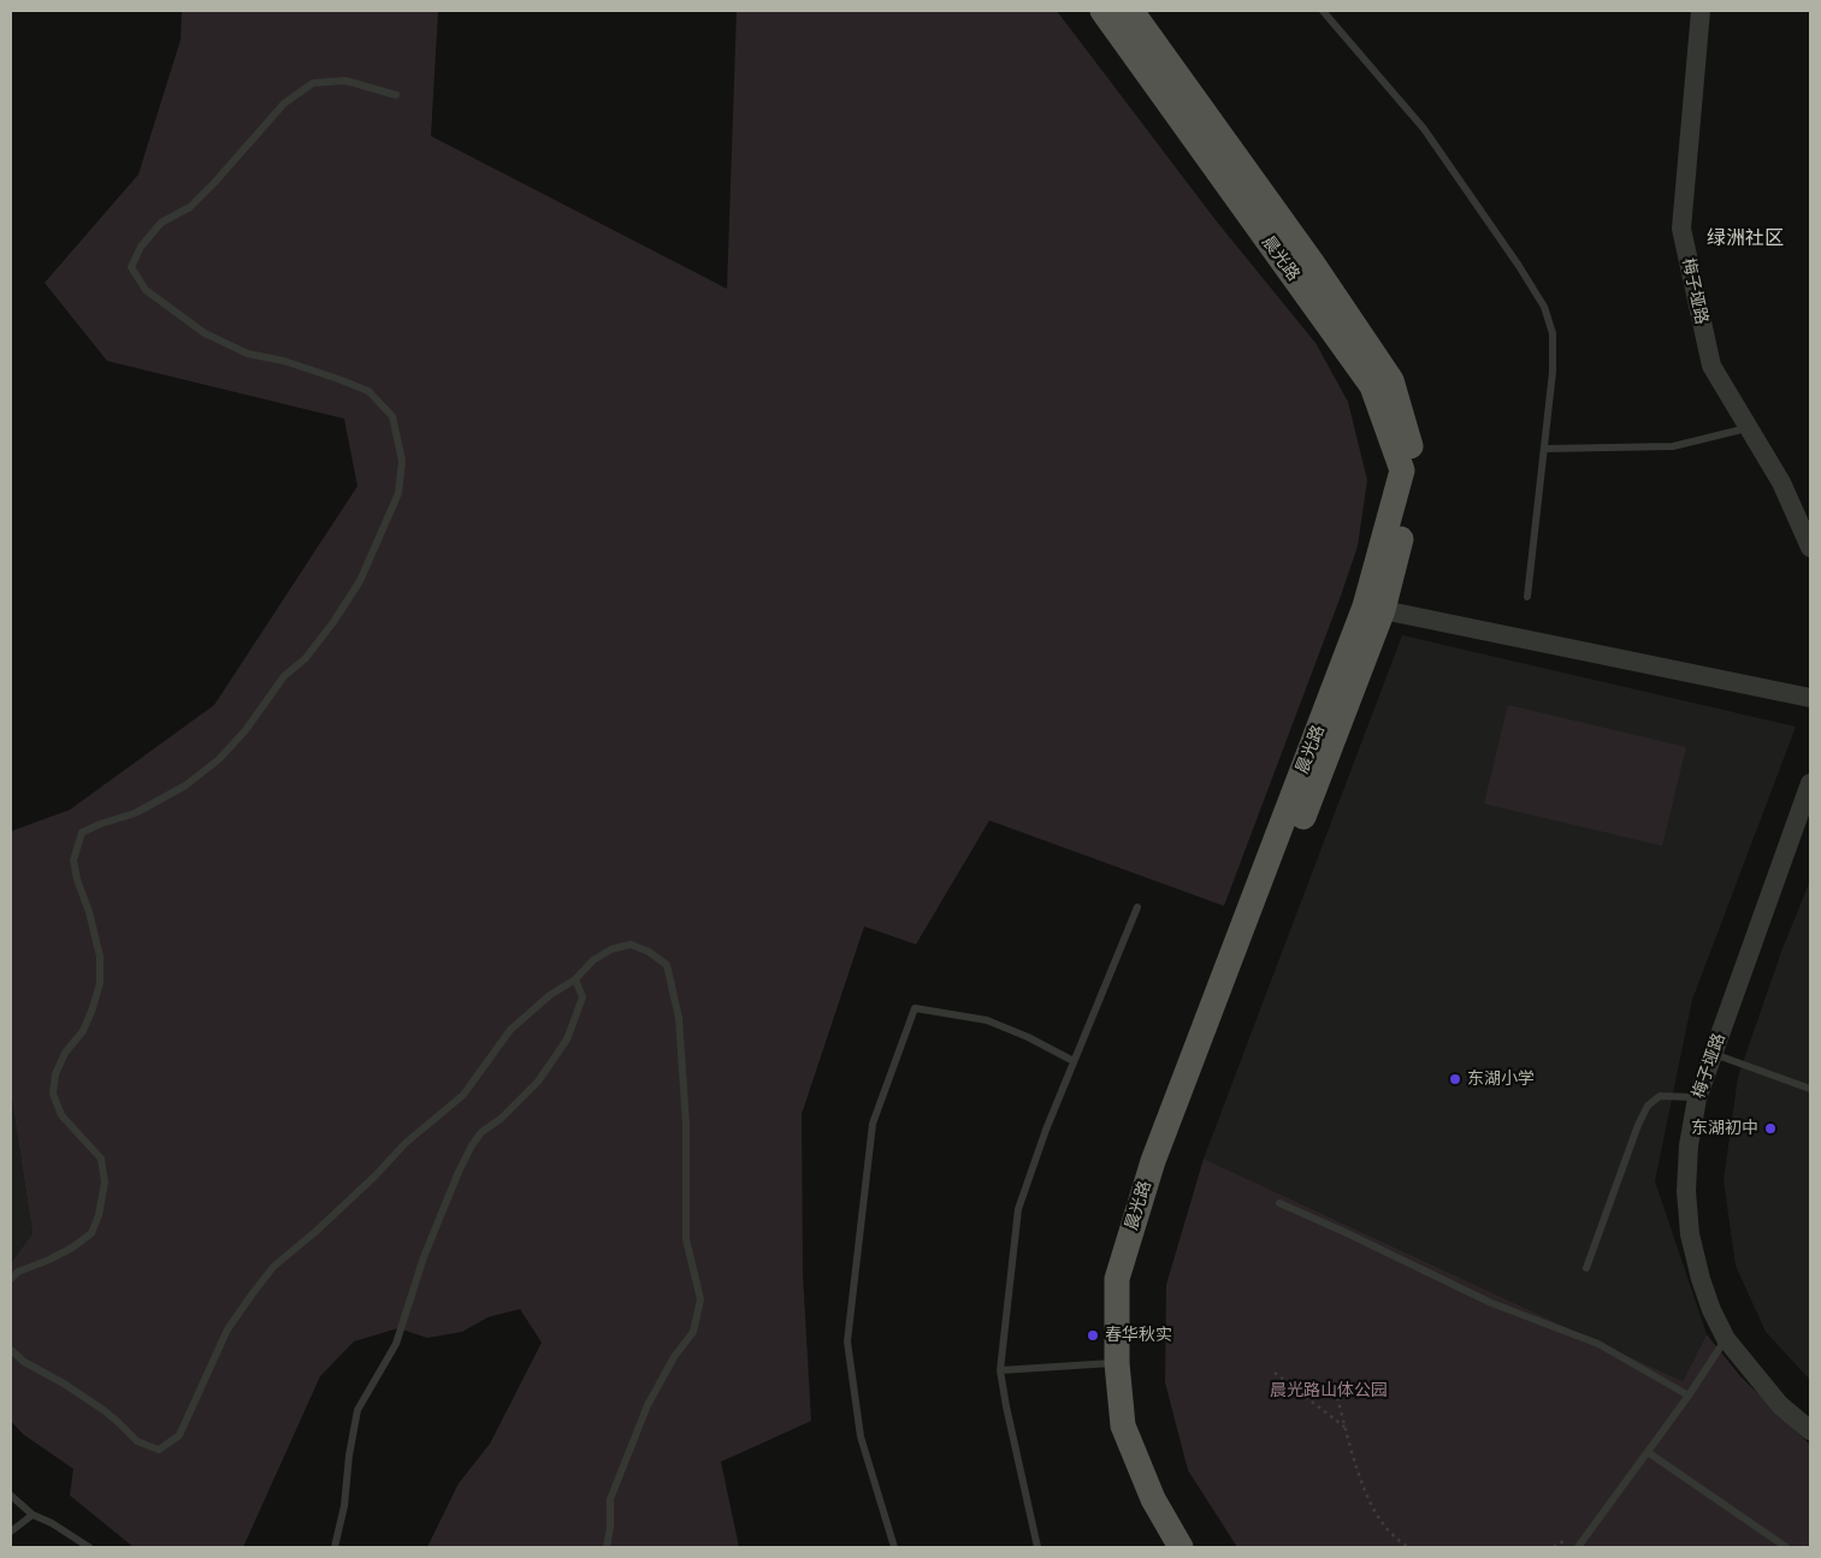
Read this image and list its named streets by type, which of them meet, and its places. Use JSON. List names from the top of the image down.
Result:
{
  "streets": {
    "main road": ["晨光路"],
    "street": ["梅子垭路"]
  },
  "districts": ["绿洲社区"],
  "parks": ["晨光路山体公园"],
  "places": ["东湖小学", "东湖初中", "春华秋实"]
}
